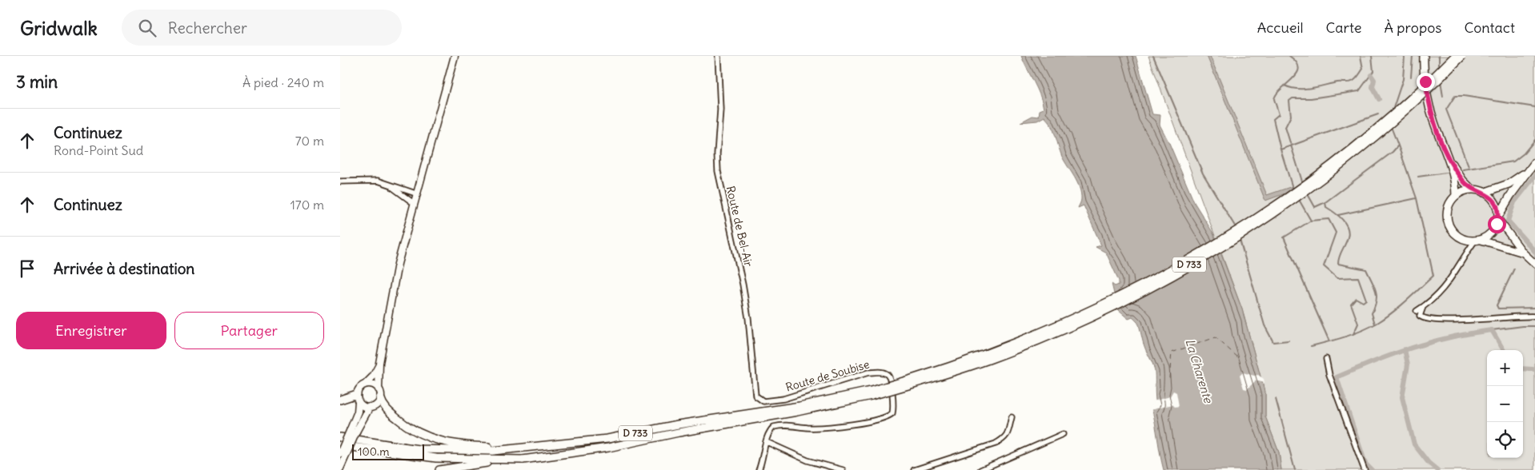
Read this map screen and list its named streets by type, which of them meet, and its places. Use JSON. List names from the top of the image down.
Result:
{
  "streets": {
    "main road": ["D 733"],
    "street": ["Route de Bel-Air", "Route de Soubise"]
  },
  "crossings": [
    ["Route de Bel-Air", "Route de Soubise"]
  ],
  "water": ["La Charente"],
  "scale_bar": "100 m",
  "page": {
    "header": "Gridwalk",
    "search": "Rechercher",
    "nav": [
      "Accueil",
      "Carte",
      "À propos",
      "Contact"
    ],
    "heading": ["3 min", "À pied · 240 m"],
    "list": [
      ["Continuez", "Rond-Point Sud", "70 m"],
      ["Continuez", "170 m"],
      "Arrivée à destination"
    ],
    "buttons": ["Enregistrer", "Partager"],
    "map_buttons": ["+", "−"],
    "scale": "100 m"
  }
}
